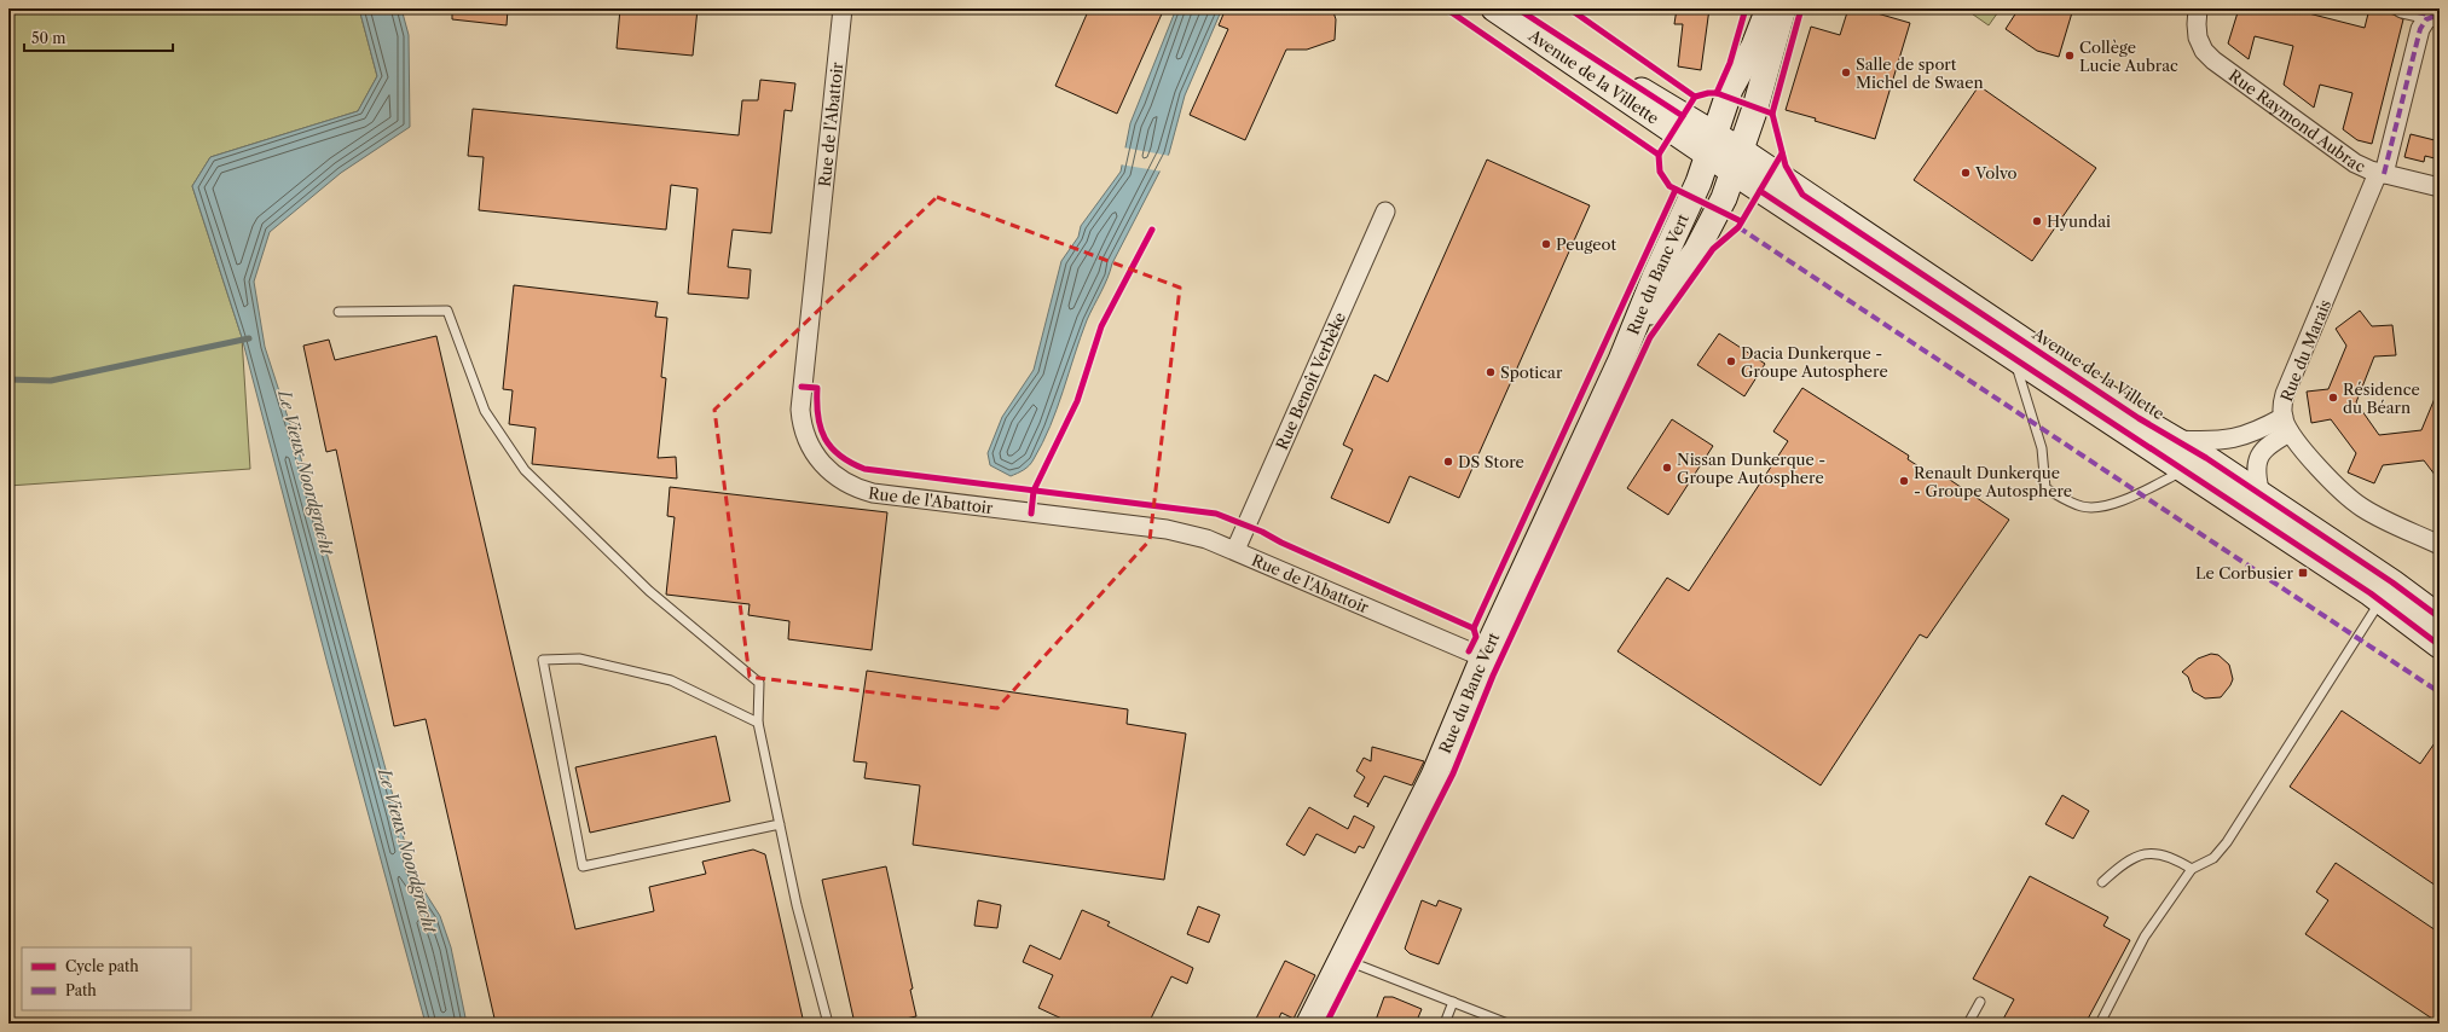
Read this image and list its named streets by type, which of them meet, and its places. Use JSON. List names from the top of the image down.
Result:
{
  "streets": {
    "main road": ["Avenue de la Villette", "Rue du Banc Vert"],
    "street": [
      "Rue Raymond Aubrac",
      "Rue de l'Abattoir",
      "Rue du Marais",
      "Rue Benoît Verbèke"
    ]
  },
  "crossings": [
    ["Avenue de la Villette", "Rue du Banc Vert"],
    ["Rue Raymond Aubrac", "Rue du Marais"],
    ["Rue de l'Abattoir", "Rue du Banc Vert"],
    ["Rue de l'Abattoir", "Rue Benoît Verbèke"]
  ],
  "water": ["Le Vieux Noordgracht"],
  "places": {
    "other": [
      "Collège Lucie Aubrac",
      "Salle de sport Michel de Swaen",
      "Volvo",
      "Hyundai",
      "Peugeot",
      "Dacia Dunkerque - Groupe Autosphere",
      "Spoticar",
      "Résidence du Béarn",
      "DS Store",
      "Nissan Dunkerque - Groupe Autosphere",
      "Renault Dunkerque - Groupe Autosphere"
    ],
    "transit": ["Le Corbusier"]
  },
  "legend": ["Cycle path", "Path"],
  "scale_bar": "50 m"
}
